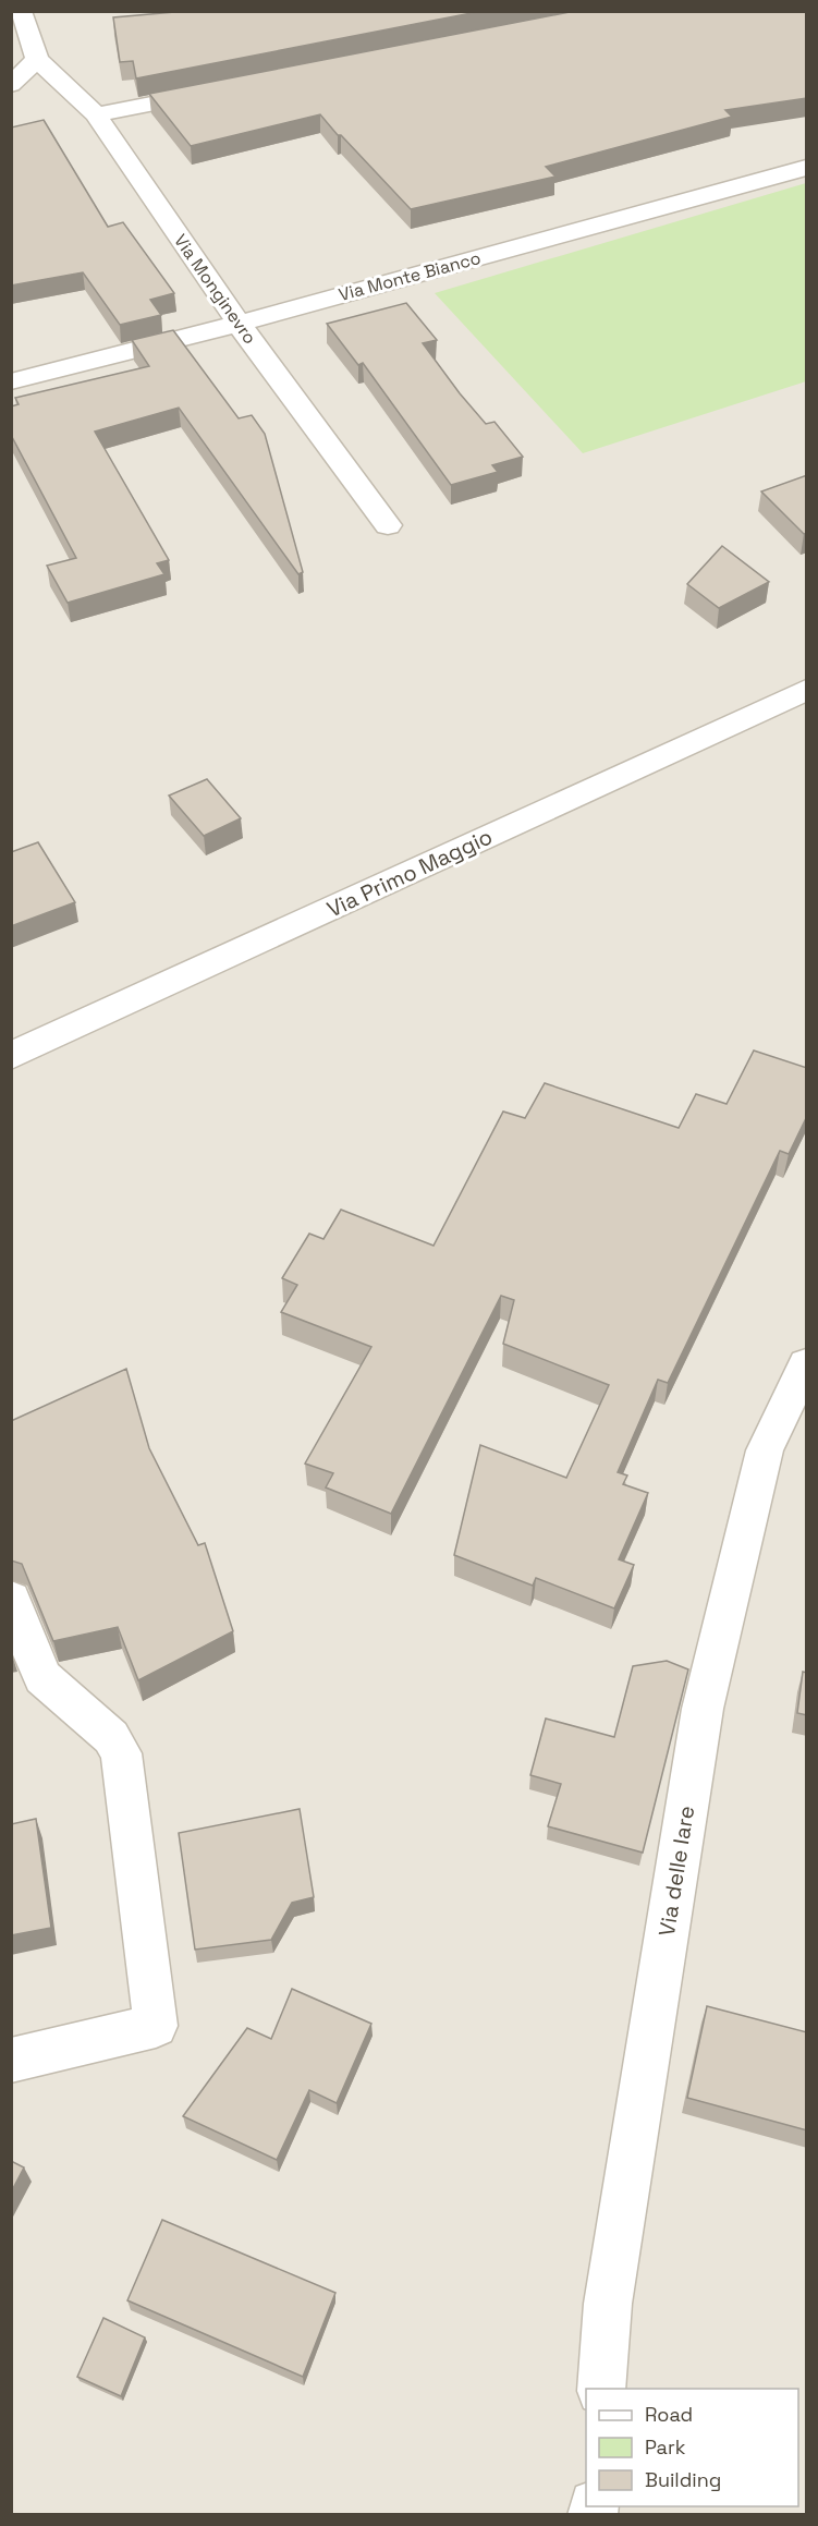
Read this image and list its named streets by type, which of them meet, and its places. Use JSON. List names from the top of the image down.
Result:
{
  "streets": {
    "street": [
      "Via Monte Bianco",
      "Via Monginevro",
      "Via Primo Maggio",
      "Via delle Iare"
    ]
  },
  "crossings": [
    ["Via Monte Bianco", "Via Monginevro"]
  ],
  "legend": ["Road", "Park", "Building"]
}
